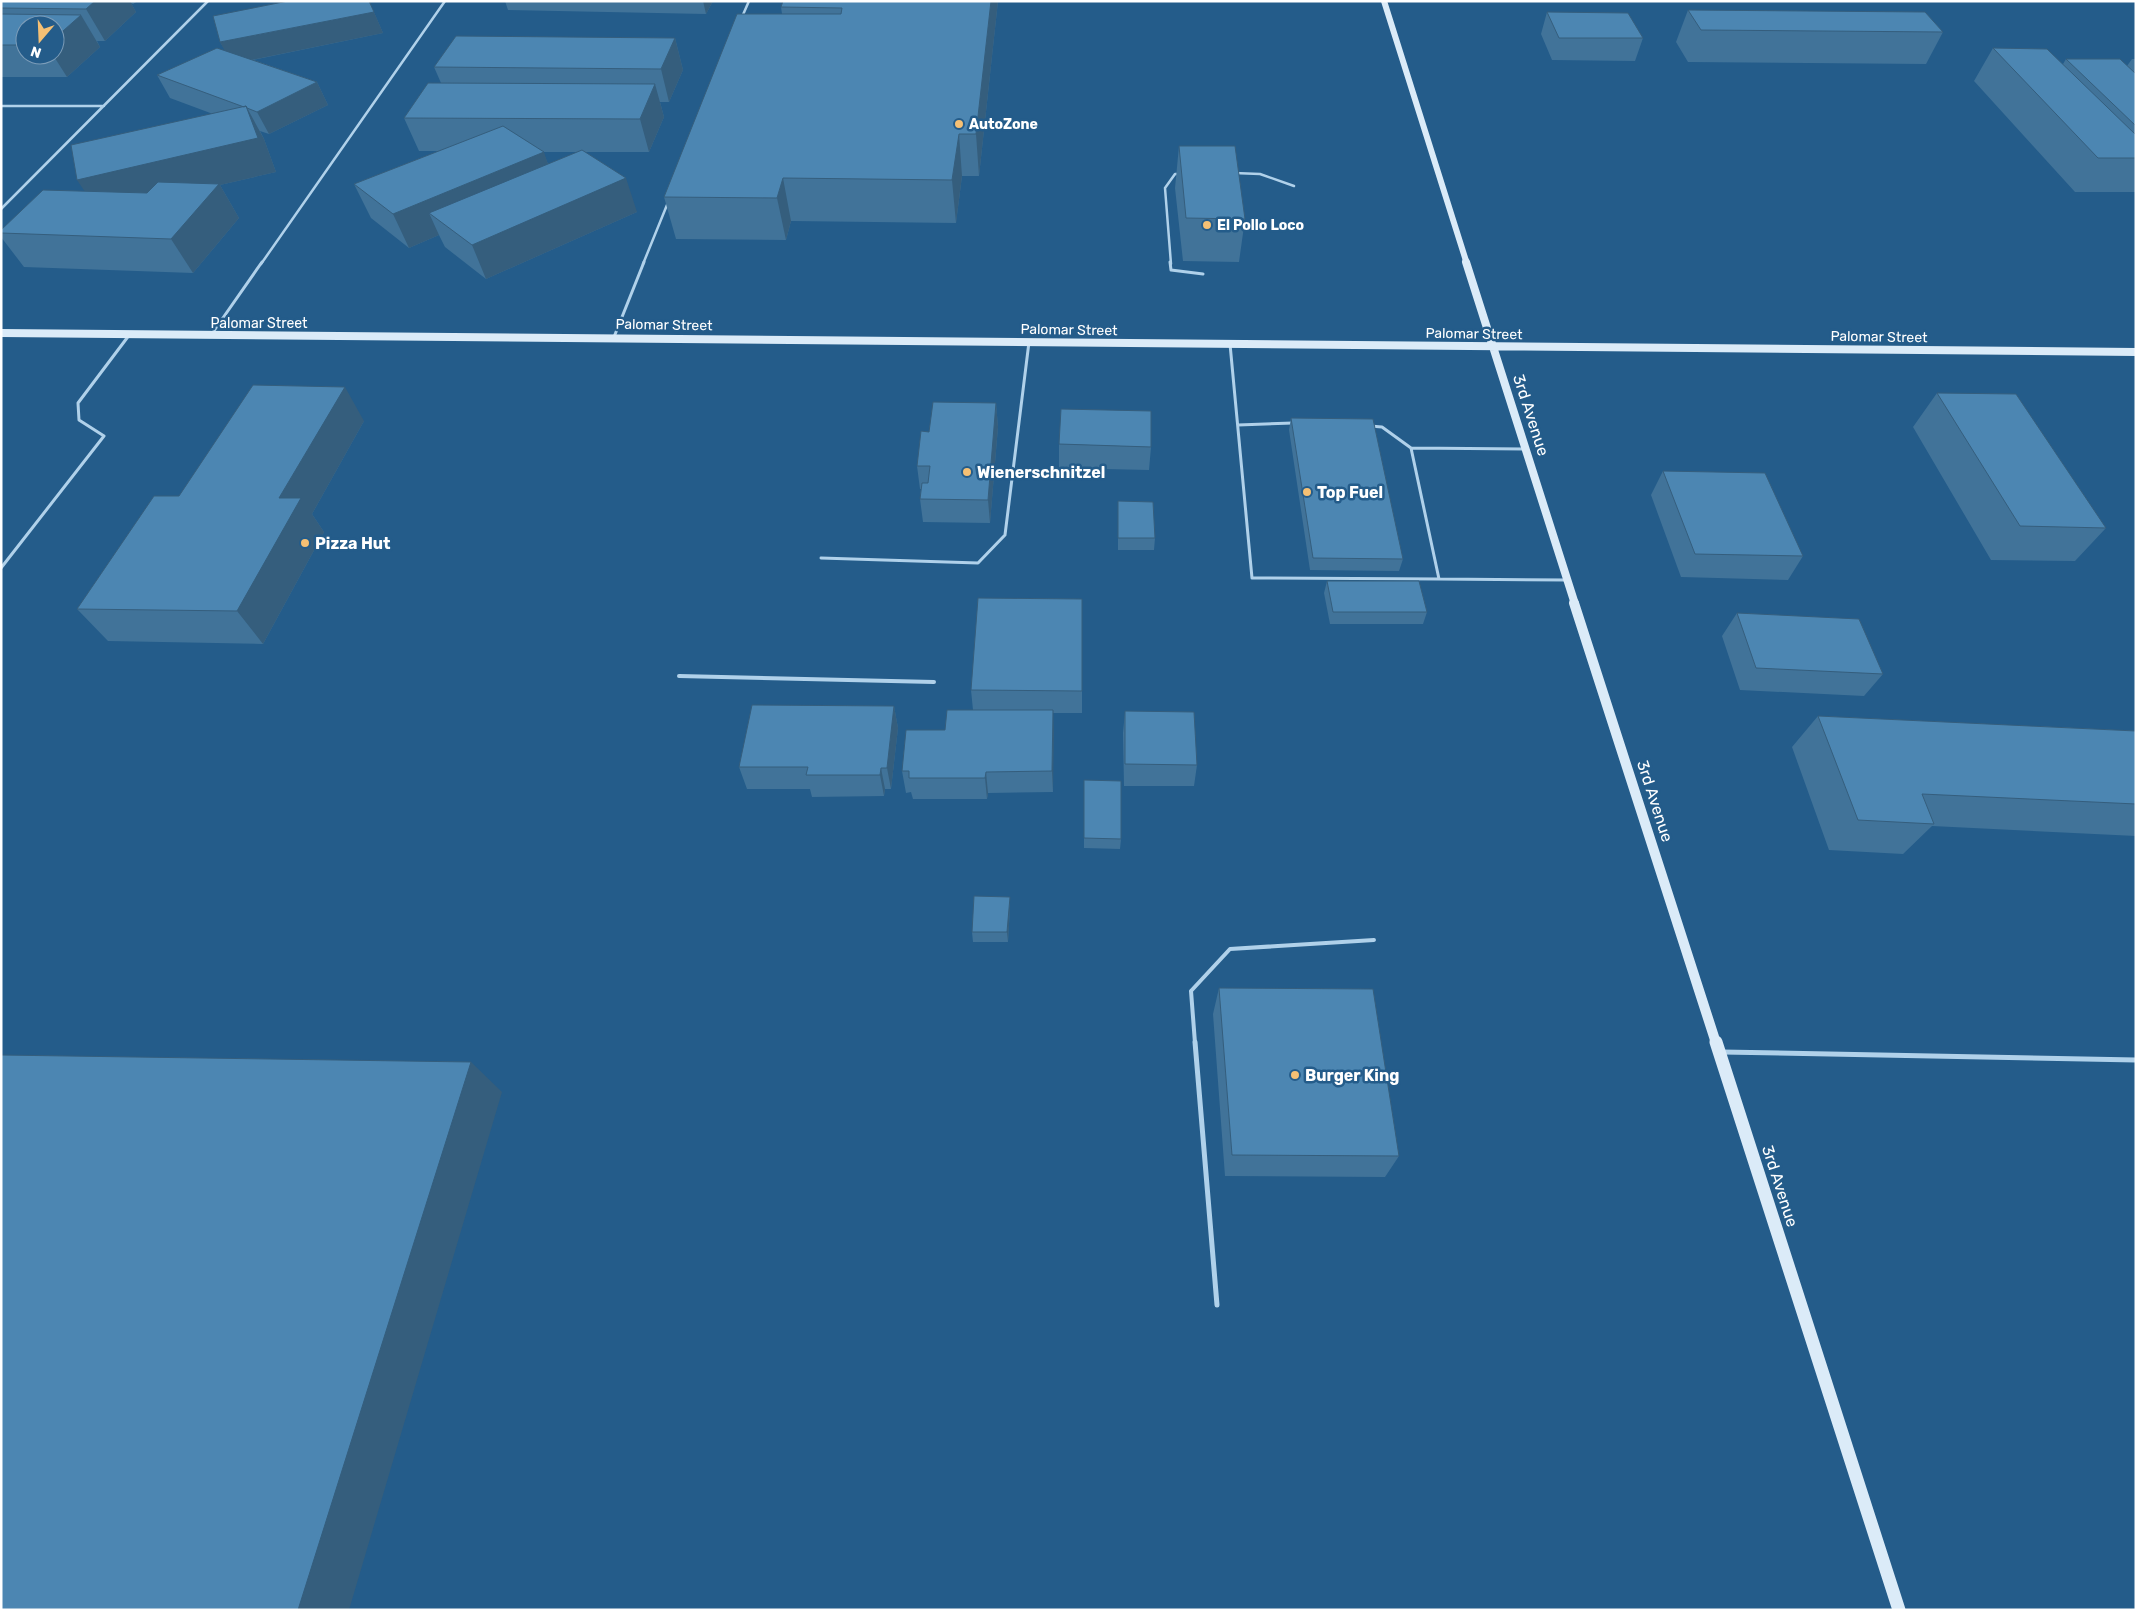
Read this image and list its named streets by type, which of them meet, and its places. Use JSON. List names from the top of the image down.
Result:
{
  "streets": {
    "main road": ["Palomar Street", "3rd Avenue"]
  },
  "crossings": [
    ["Palomar Street", "3rd Avenue"]
  ],
  "places": [
    "AutoZone",
    "El Pollo Loco",
    "Wienerschnitzel",
    "Top Fuel",
    "Pizza Hut",
    "Burger King"
  ],
  "north": "bottom"
}
